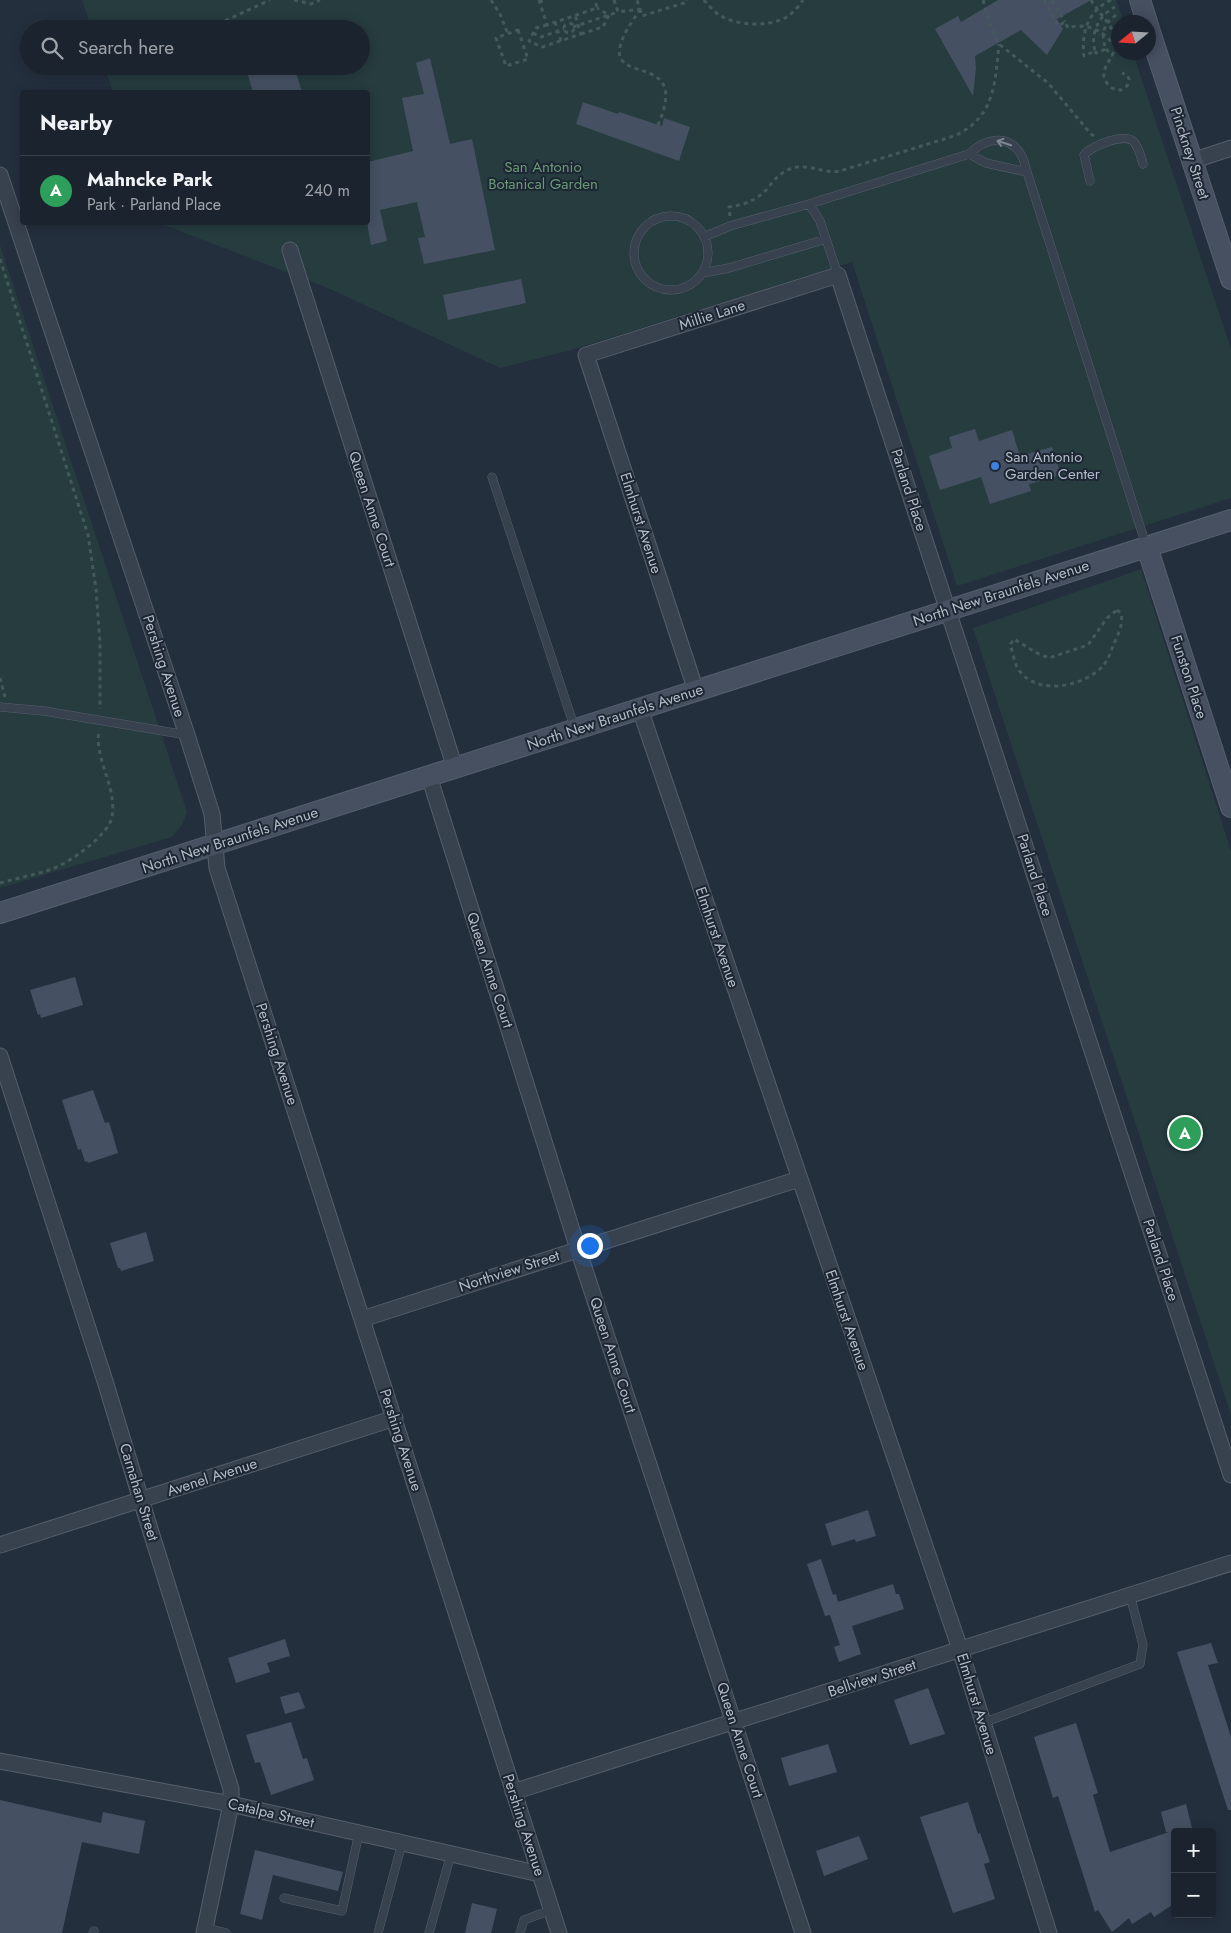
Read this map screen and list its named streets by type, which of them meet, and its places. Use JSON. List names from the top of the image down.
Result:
{
  "streets": {
    "street": [
      "Pinckney Street",
      "Millie Lane",
      "Parland Place",
      "Queen Anne Court",
      "Elmhurst Avenue",
      "North New Braunfels Avenue",
      "Pershing Avenue",
      "Funston Place",
      "Northview Street",
      "Avenel Avenue",
      "Carnahan Street",
      "Bellview Street",
      "Catalpa Street"
    ]
  },
  "crossings": [
    ["Millie Lane", "Parland Place"],
    ["Millie Lane", "Elmhurst Avenue"],
    ["Parland Place", "North New Braunfels Avenue"],
    ["Queen Anne Court", "North New Braunfels Avenue"],
    ["Queen Anne Court", "Northview Street"],
    ["Queen Anne Court", "Bellview Street"],
    ["Elmhurst Avenue", "North New Braunfels Avenue"],
    ["Elmhurst Avenue", "Northview Street"],
    ["Elmhurst Avenue", "Bellview Street"],
    ["North New Braunfels Avenue", "Pershing Avenue"],
    ["North New Braunfels Avenue", "Funston Place"],
    ["Pershing Avenue", "Northview Street"],
    ["Pershing Avenue", "Avenel Avenue"],
    ["Pershing Avenue", "Bellview Street"],
    ["Pershing Avenue", "Catalpa Street"],
    ["Avenel Avenue", "Carnahan Street"],
    ["Carnahan Street", "Catalpa Street"]
  ],
  "parks": ["San Antonio Botanical Garden"],
  "places": ["San Antonio Garden Center"],
  "north": "left",
  "page": {
    "search": "Search here",
    "heading": "Nearby",
    "list": [
      {
        "mark": "A",
        "name": "Mahncke Park",
        "note": "Park · Parland Place",
        "value": "240 m"
      }
    ],
    "pins": "A",
    "map_buttons": ["+", "−"]
  }
}
